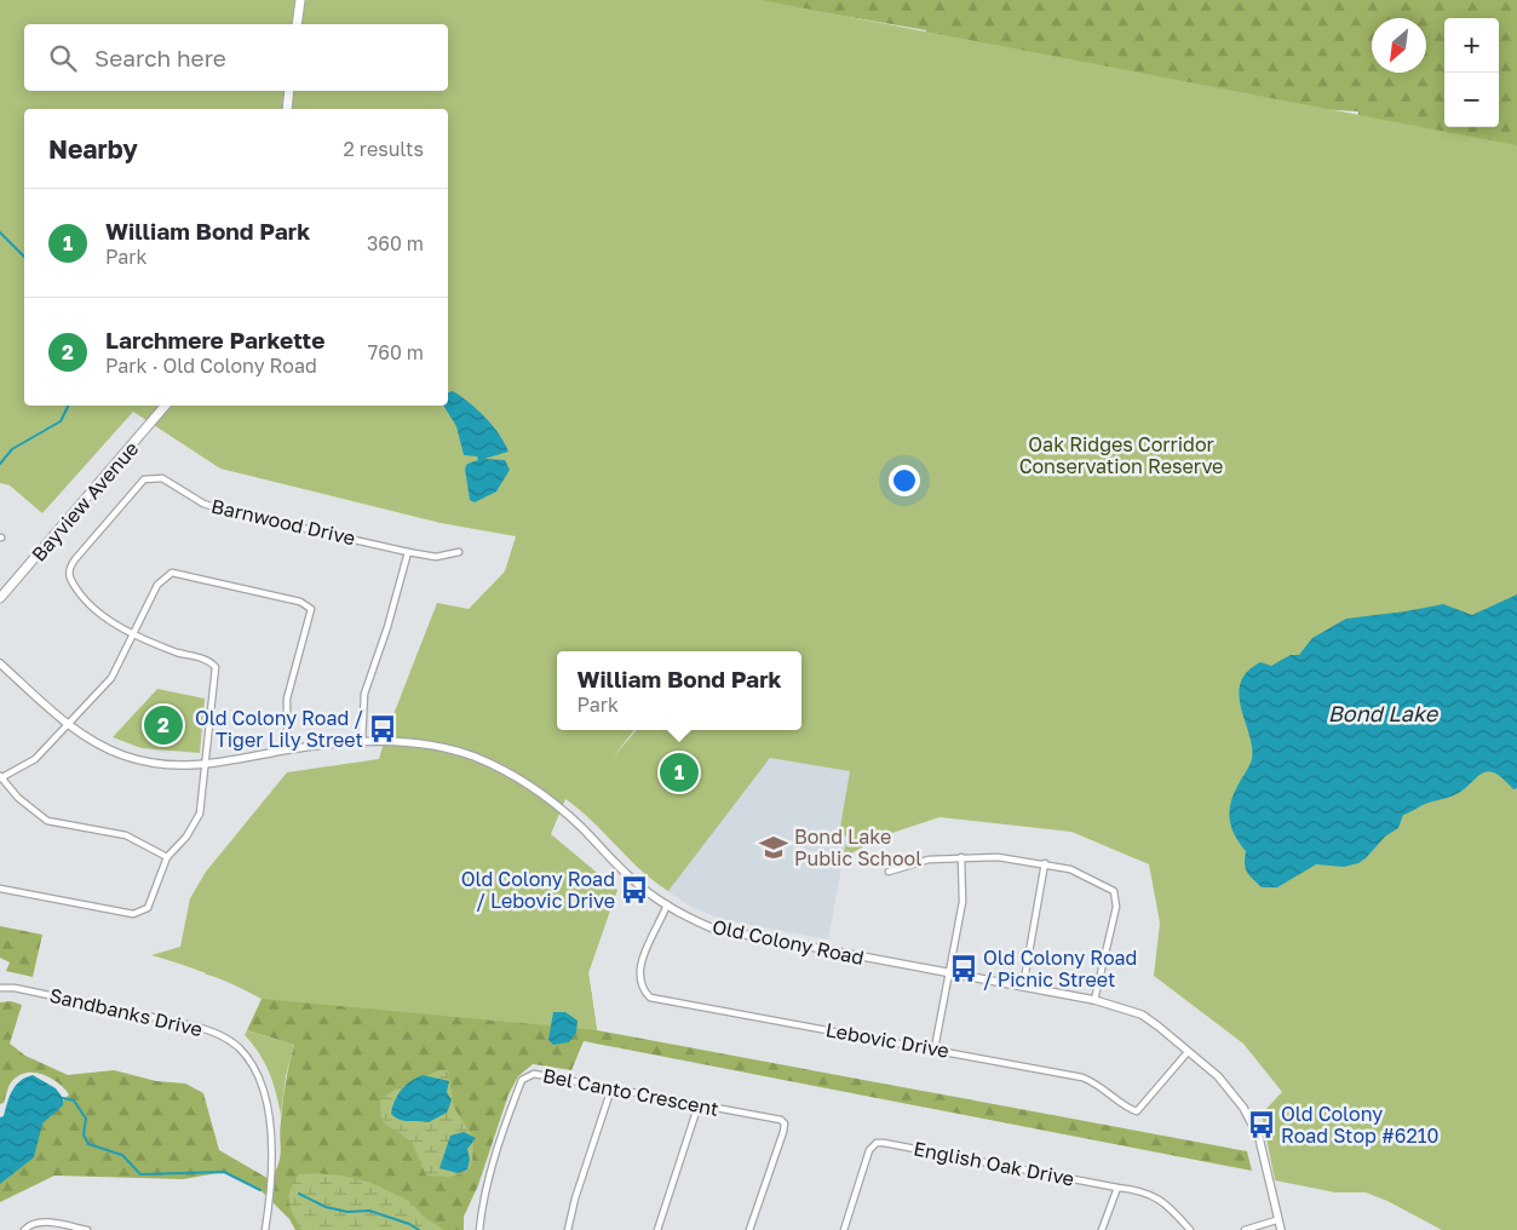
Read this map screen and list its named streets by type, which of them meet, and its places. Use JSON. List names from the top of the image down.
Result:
{
  "streets": {
    "main road": ["Bayview Avenue"],
    "street": [
      "Barnwood Drive",
      "Old Colony Road",
      "Sandbanks Drive",
      "Lebovic Drive",
      "Bel Canto Crescent",
      "English Oak Drive"
    ]
  },
  "crossings": [
    ["Old Colony Road", "Lebovic Drive"]
  ],
  "water": ["Bond Lake"],
  "parks": ["Oak Ridges Corridor Conservation Reserve"],
  "places": {
    "bus stop": [
      "Old Colony Road / Tiger Lily Street",
      "Old Colony Road / Lebovic Drive",
      "Old Colony Road / Picnic Street",
      "Old Colony Road Stop #6210"
    ],
    "school or university": ["Bond Lake Public School"]
  },
  "north": "bottom left",
  "page": {
    "map_buttons": ["+", "−"],
    "search": "Search here",
    "heading": ["Nearby", "2 results"],
    "list": [
      {
        "mark": "1",
        "name": "William Bond Park",
        "note": "Park",
        "value": "360 m"
      },
      {
        "mark": "2",
        "name": "Larchmere Parkette",
        "note": "Park · Old Colony Road",
        "value": "760 m"
      }
    ],
    "popup": ["William Bond Park", "Park"],
    "pins": ["2", "1"]
  }
}
